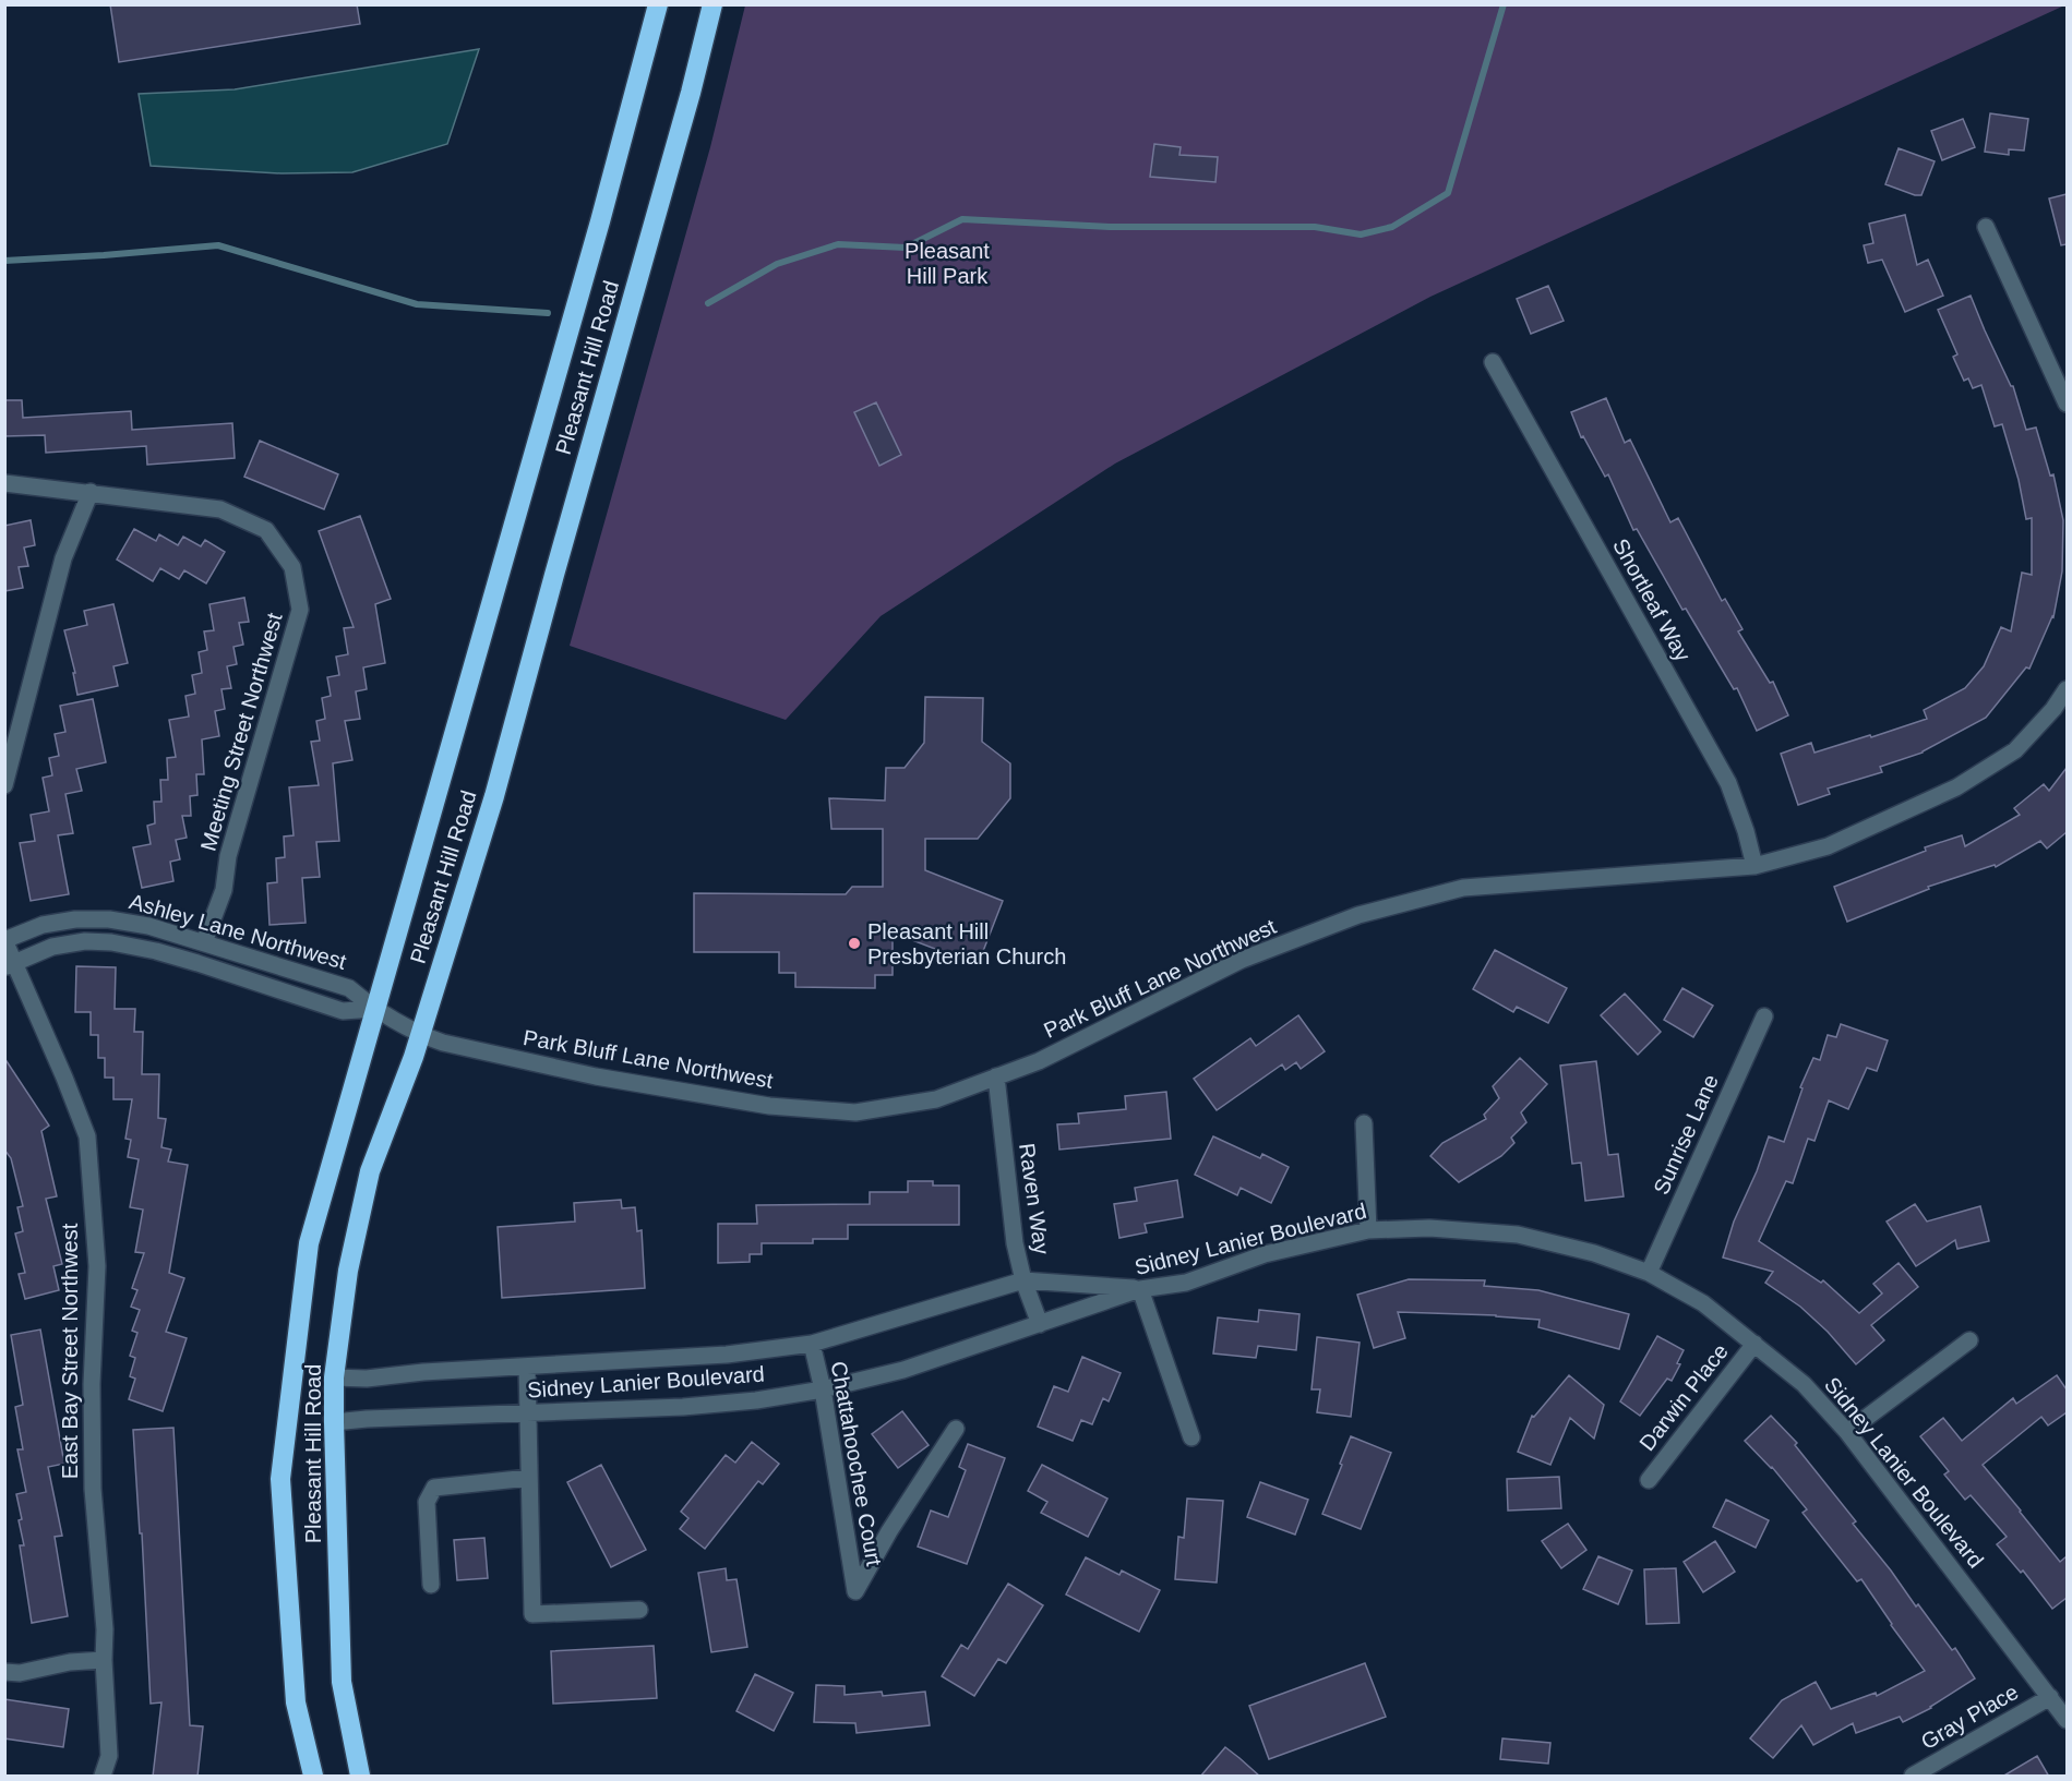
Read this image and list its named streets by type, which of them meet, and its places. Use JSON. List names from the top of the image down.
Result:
{
  "streets": {
    "highway": ["Pleasant Hill Road"],
    "street": [
      "Shortleaf Way",
      "Meeting Street Northwest",
      "Ashley Lane Northwest",
      "Park Bluff Lane Northwest",
      "Sunrise Lane",
      "Raven Way",
      "Sidney Lanier Boulevard",
      "East Bay Street Northwest",
      "Darwin Place",
      "Chattahoochee Court",
      "Gray Place"
    ]
  },
  "crossings": [
    ["Pleasant Hill Road", "Ashley Lane Northwest"],
    ["Pleasant Hill Road", "Park Bluff Lane Northwest"],
    ["Pleasant Hill Road", "Sidney Lanier Boulevard"],
    ["Shortleaf Way", "Park Bluff Lane Northwest"],
    ["Meeting Street Northwest", "Ashley Lane Northwest"],
    ["Ashley Lane Northwest", "Park Bluff Lane Northwest"],
    ["Ashley Lane Northwest", "East Bay Street Northwest"],
    ["Park Bluff Lane Northwest", "Raven Way"],
    ["Sunrise Lane", "Sidney Lanier Boulevard"],
    ["Raven Way", "Sidney Lanier Boulevard"],
    ["Sidney Lanier Boulevard", "Darwin Place"],
    ["Sidney Lanier Boulevard", "Chattahoochee Court"],
    ["Sidney Lanier Boulevard", "Gray Place"]
  ],
  "parks": ["Pleasant Hill Park"],
  "places": ["Pleasant Hill Presbyterian Church"]
}
